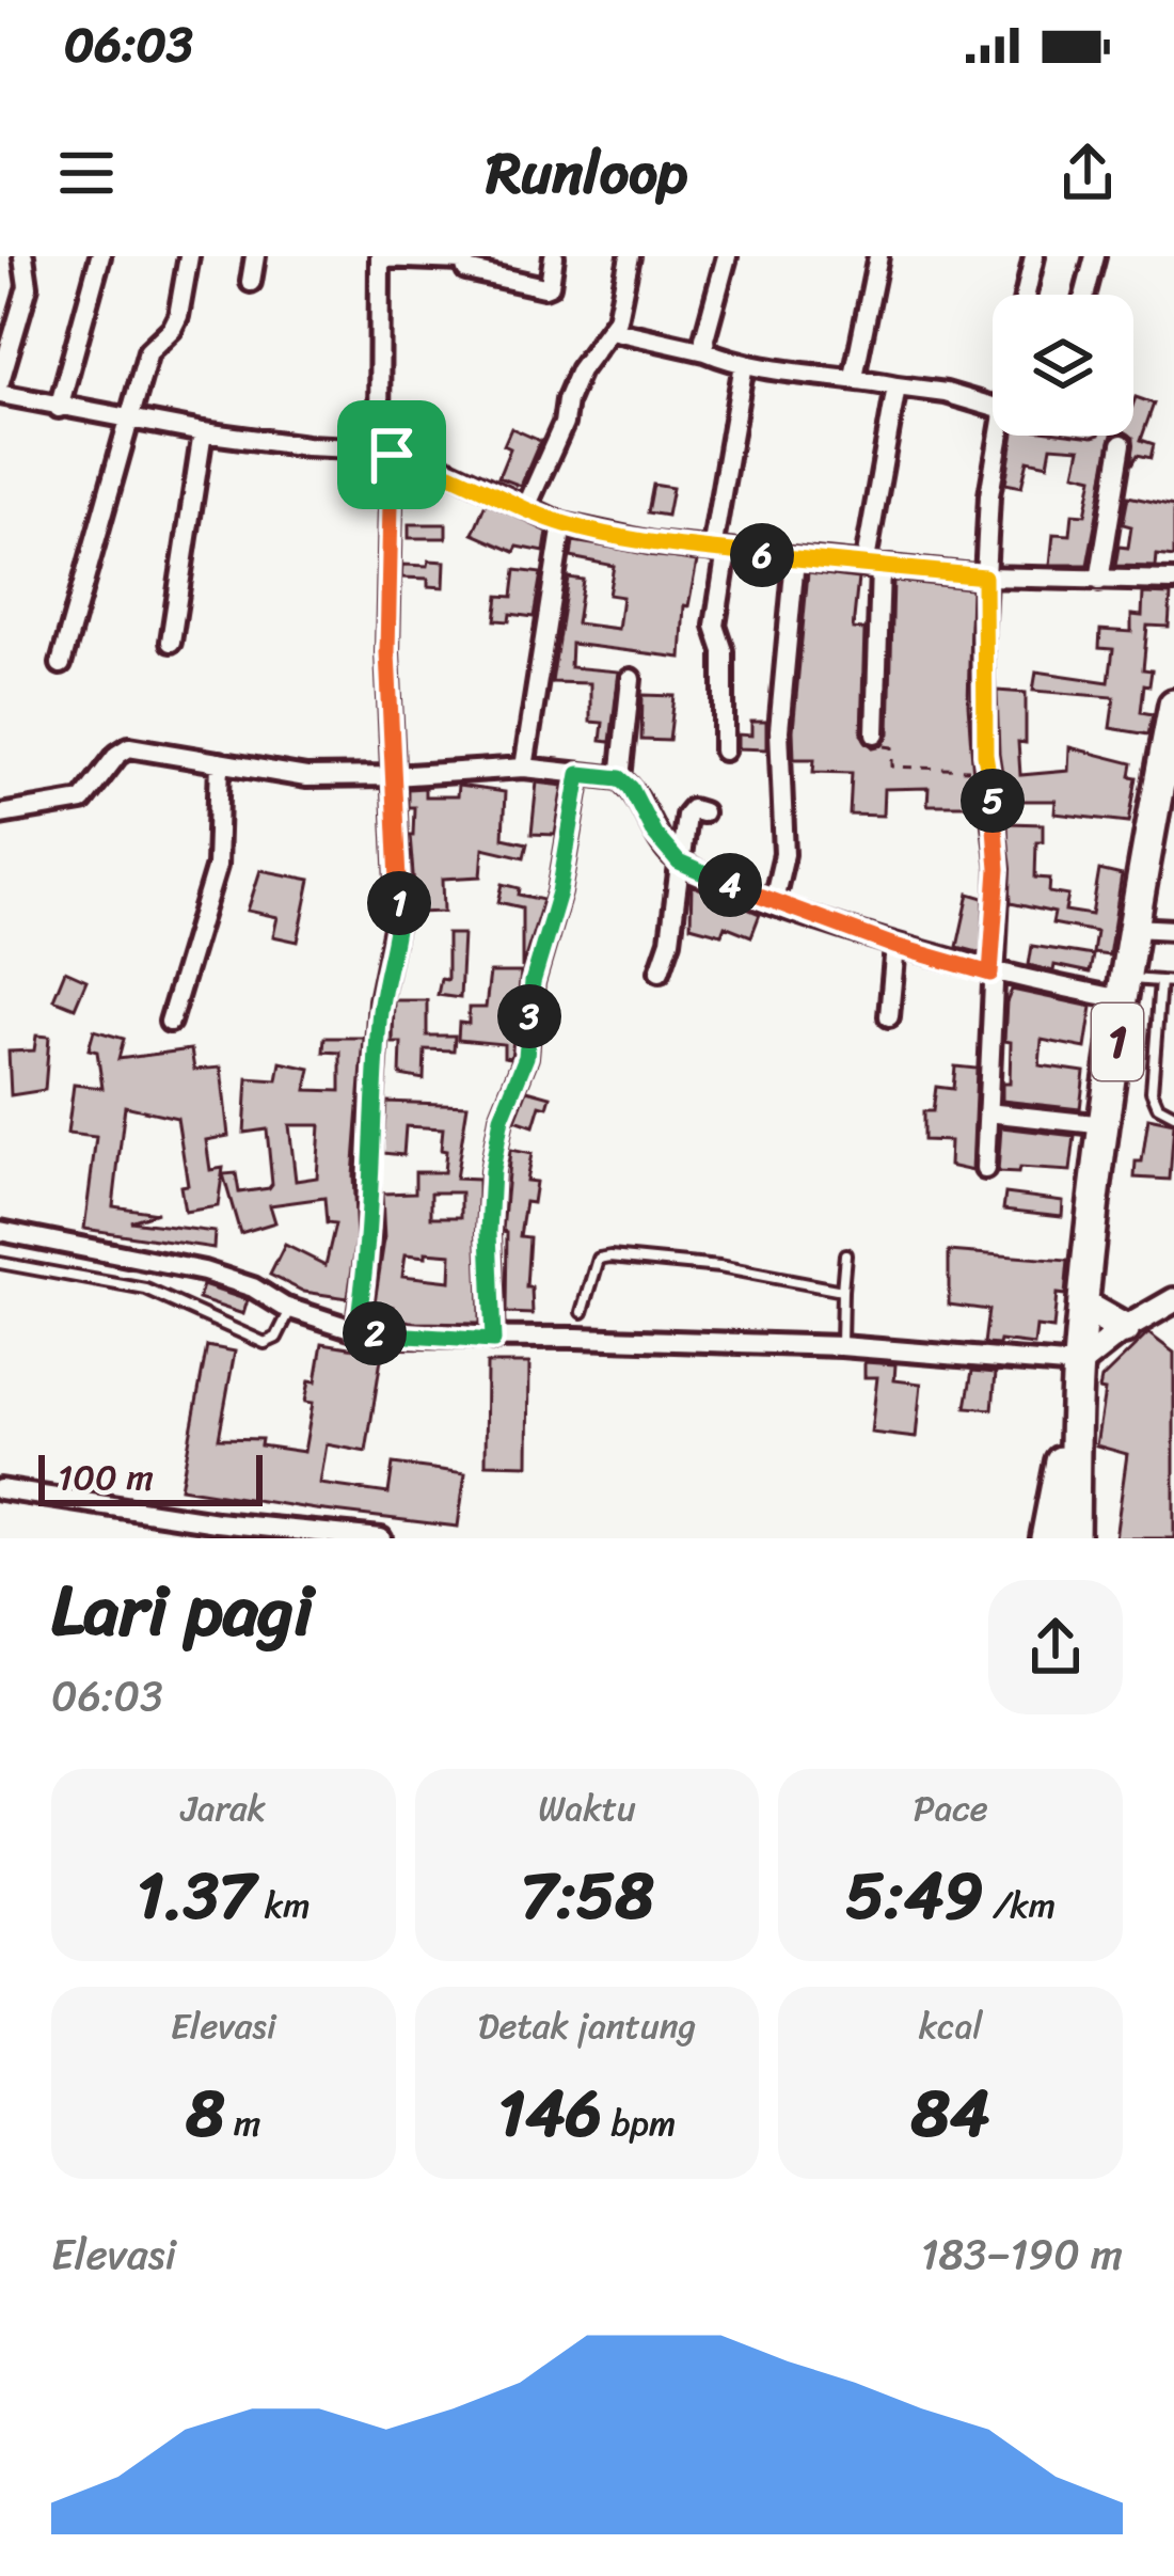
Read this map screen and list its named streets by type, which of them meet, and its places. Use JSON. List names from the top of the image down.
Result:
{
  "streets": {
    "highway": ["1"]
  },
  "scale_bar": "100 m",
  "page": {
    "status": "06:03",
    "header": "Runloop",
    "pins": [
      "6",
      "5",
      "4",
      "1",
      "3",
      "2"
    ],
    "scale": "100 m",
    "heading": ["Lari pagi", "06:03"],
    "stats": [
      ["Jarak", "1.37 km"],
      ["Waktu", "7:58"],
      ["Pace", "5:49 /km"],
      ["Elevasi", "8 m"],
      ["Detak jantung", "146 bpm"],
      ["kcal", "84"]
    ],
    "chart": ["Elevasi", "183–190 m"]
  }
}
